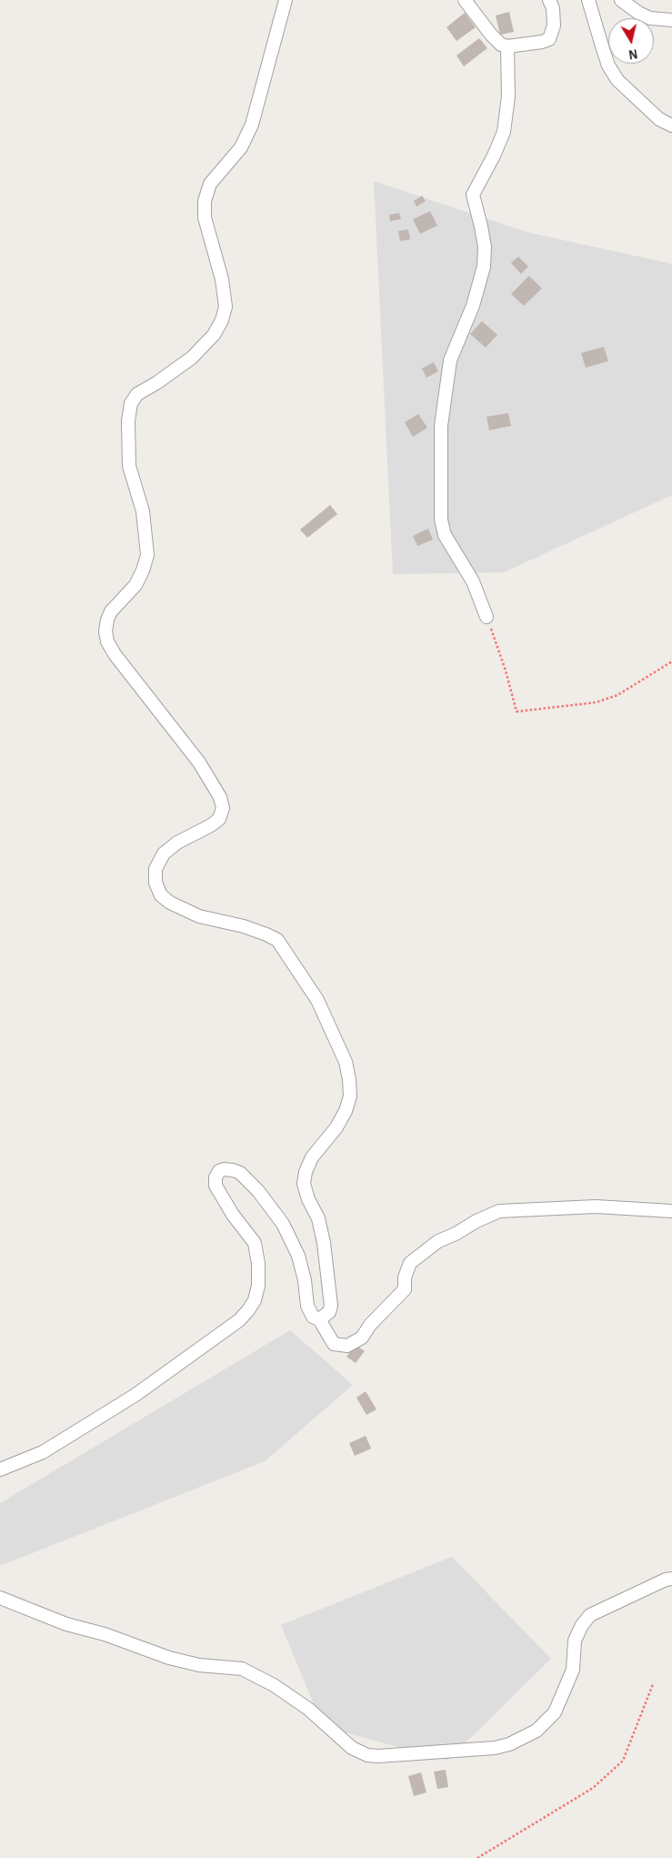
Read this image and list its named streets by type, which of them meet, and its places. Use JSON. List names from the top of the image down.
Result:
{
  "north": "bottom"
}
